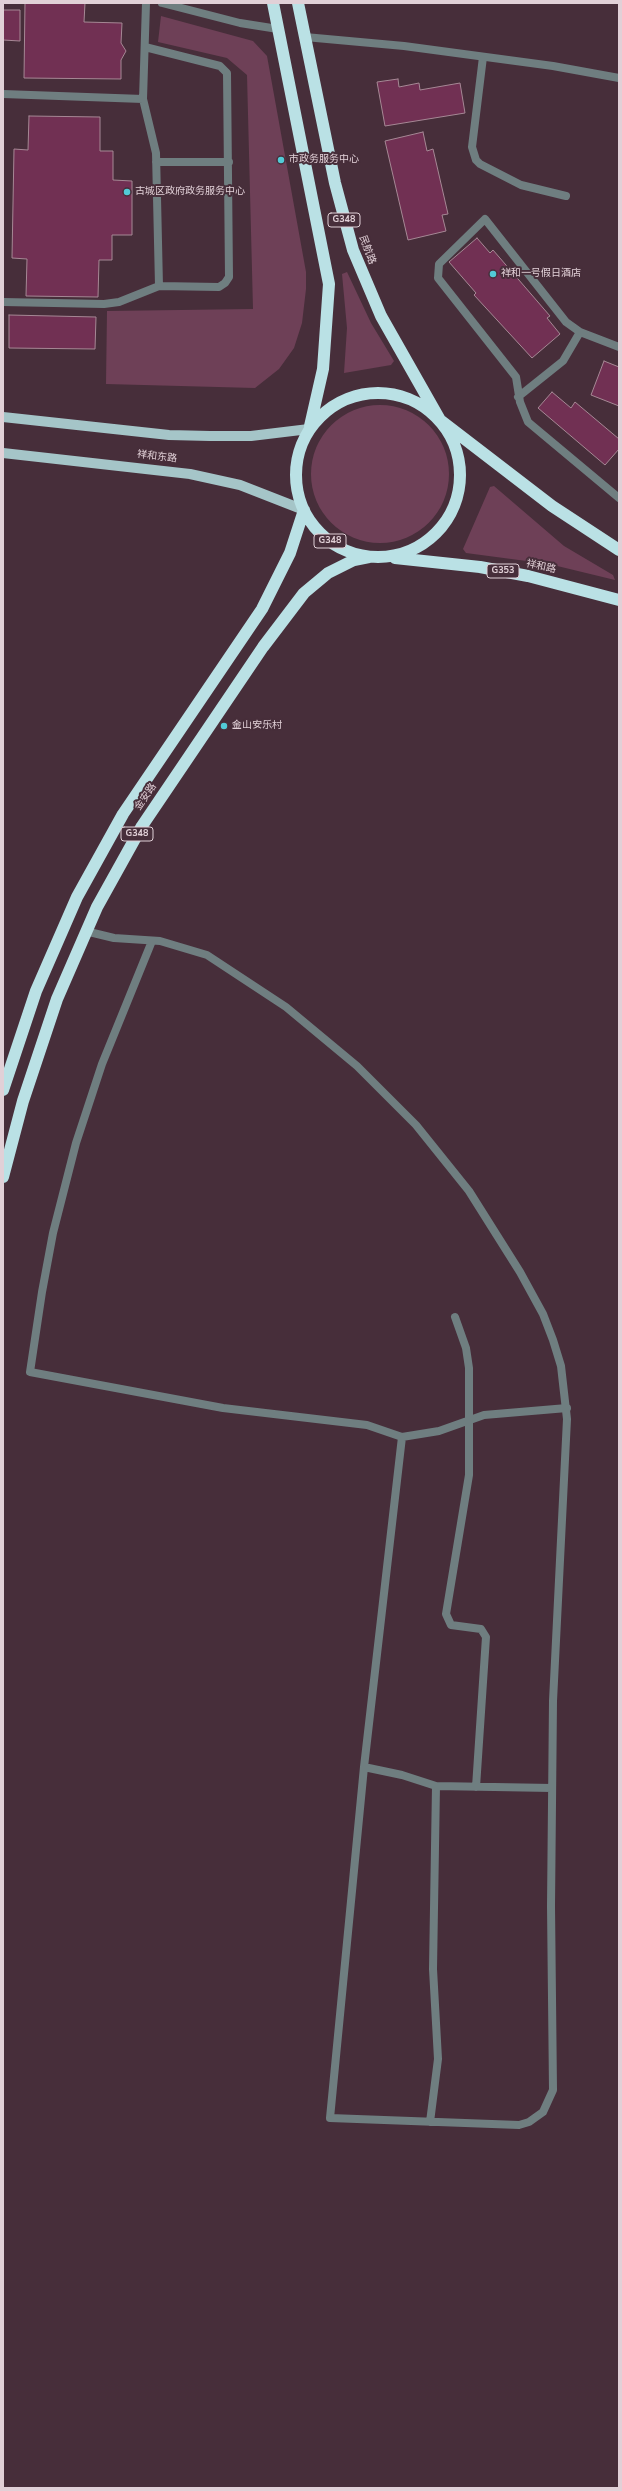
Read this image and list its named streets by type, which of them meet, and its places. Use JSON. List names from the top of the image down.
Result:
{
  "streets": {
    "highway": [
      "G348",
      "民航路",
      "祥和路",
      "G353",
      "金安路"
    ],
    "main road": ["祥和东路"]
  },
  "crossings": [
    ["G348", "民航路"],
    ["G348", "祥和东路"],
    ["G348", "祥和路"],
    ["G348", "金安路"],
    ["祥和东路", "金安路"]
  ],
  "places": [
    "市政务服务中心",
    "古城区政府政务服务中心",
    "祥和一号假日酒店",
    "金山安乐村"
  ]
}
